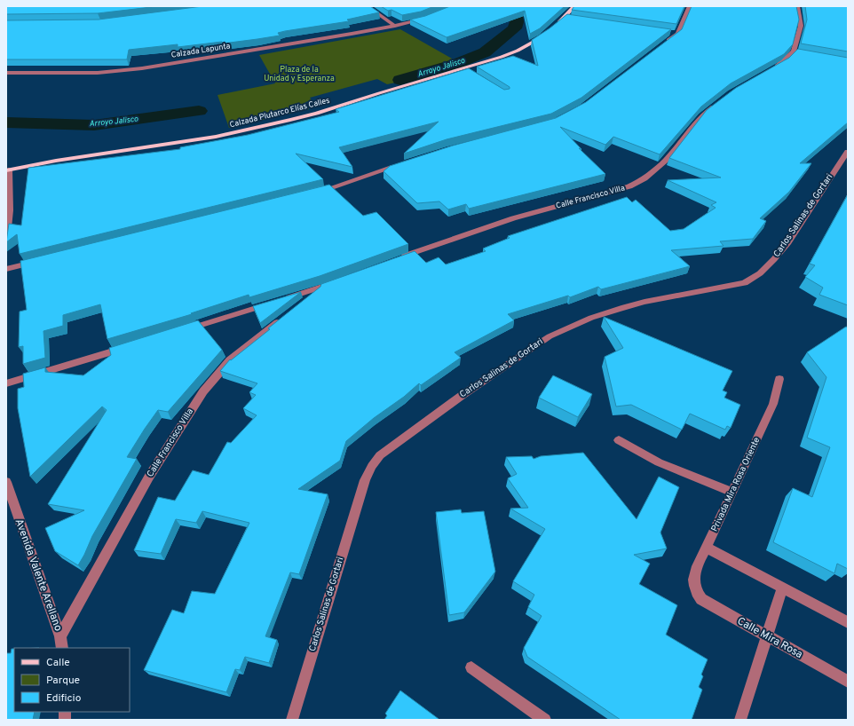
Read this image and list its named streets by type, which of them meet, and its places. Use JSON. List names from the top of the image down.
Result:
{
  "streets": {
    "main road": ["Calzada Plutarco Elías Calles"],
    "street": [
      "Calzada Lapunta",
      "Calle Francisco Villa",
      "Carlos Salinas de Gortari",
      "Privada Mira Rosa Oriente",
      "Avenida Valente Arellano",
      "Calle Mira Rosa"
    ]
  },
  "crossings": [
    ["Calle Francisco Villa", "Avenida Valente Arellano"],
    ["Privada Mira Rosa Oriente", "Calle Mira Rosa"]
  ],
  "water": ["Arroyo Jalisco"],
  "parks": ["Plaza de la Unidad y Esperanza"],
  "legend": ["Calle", "Parque", "Edificio"]
}
